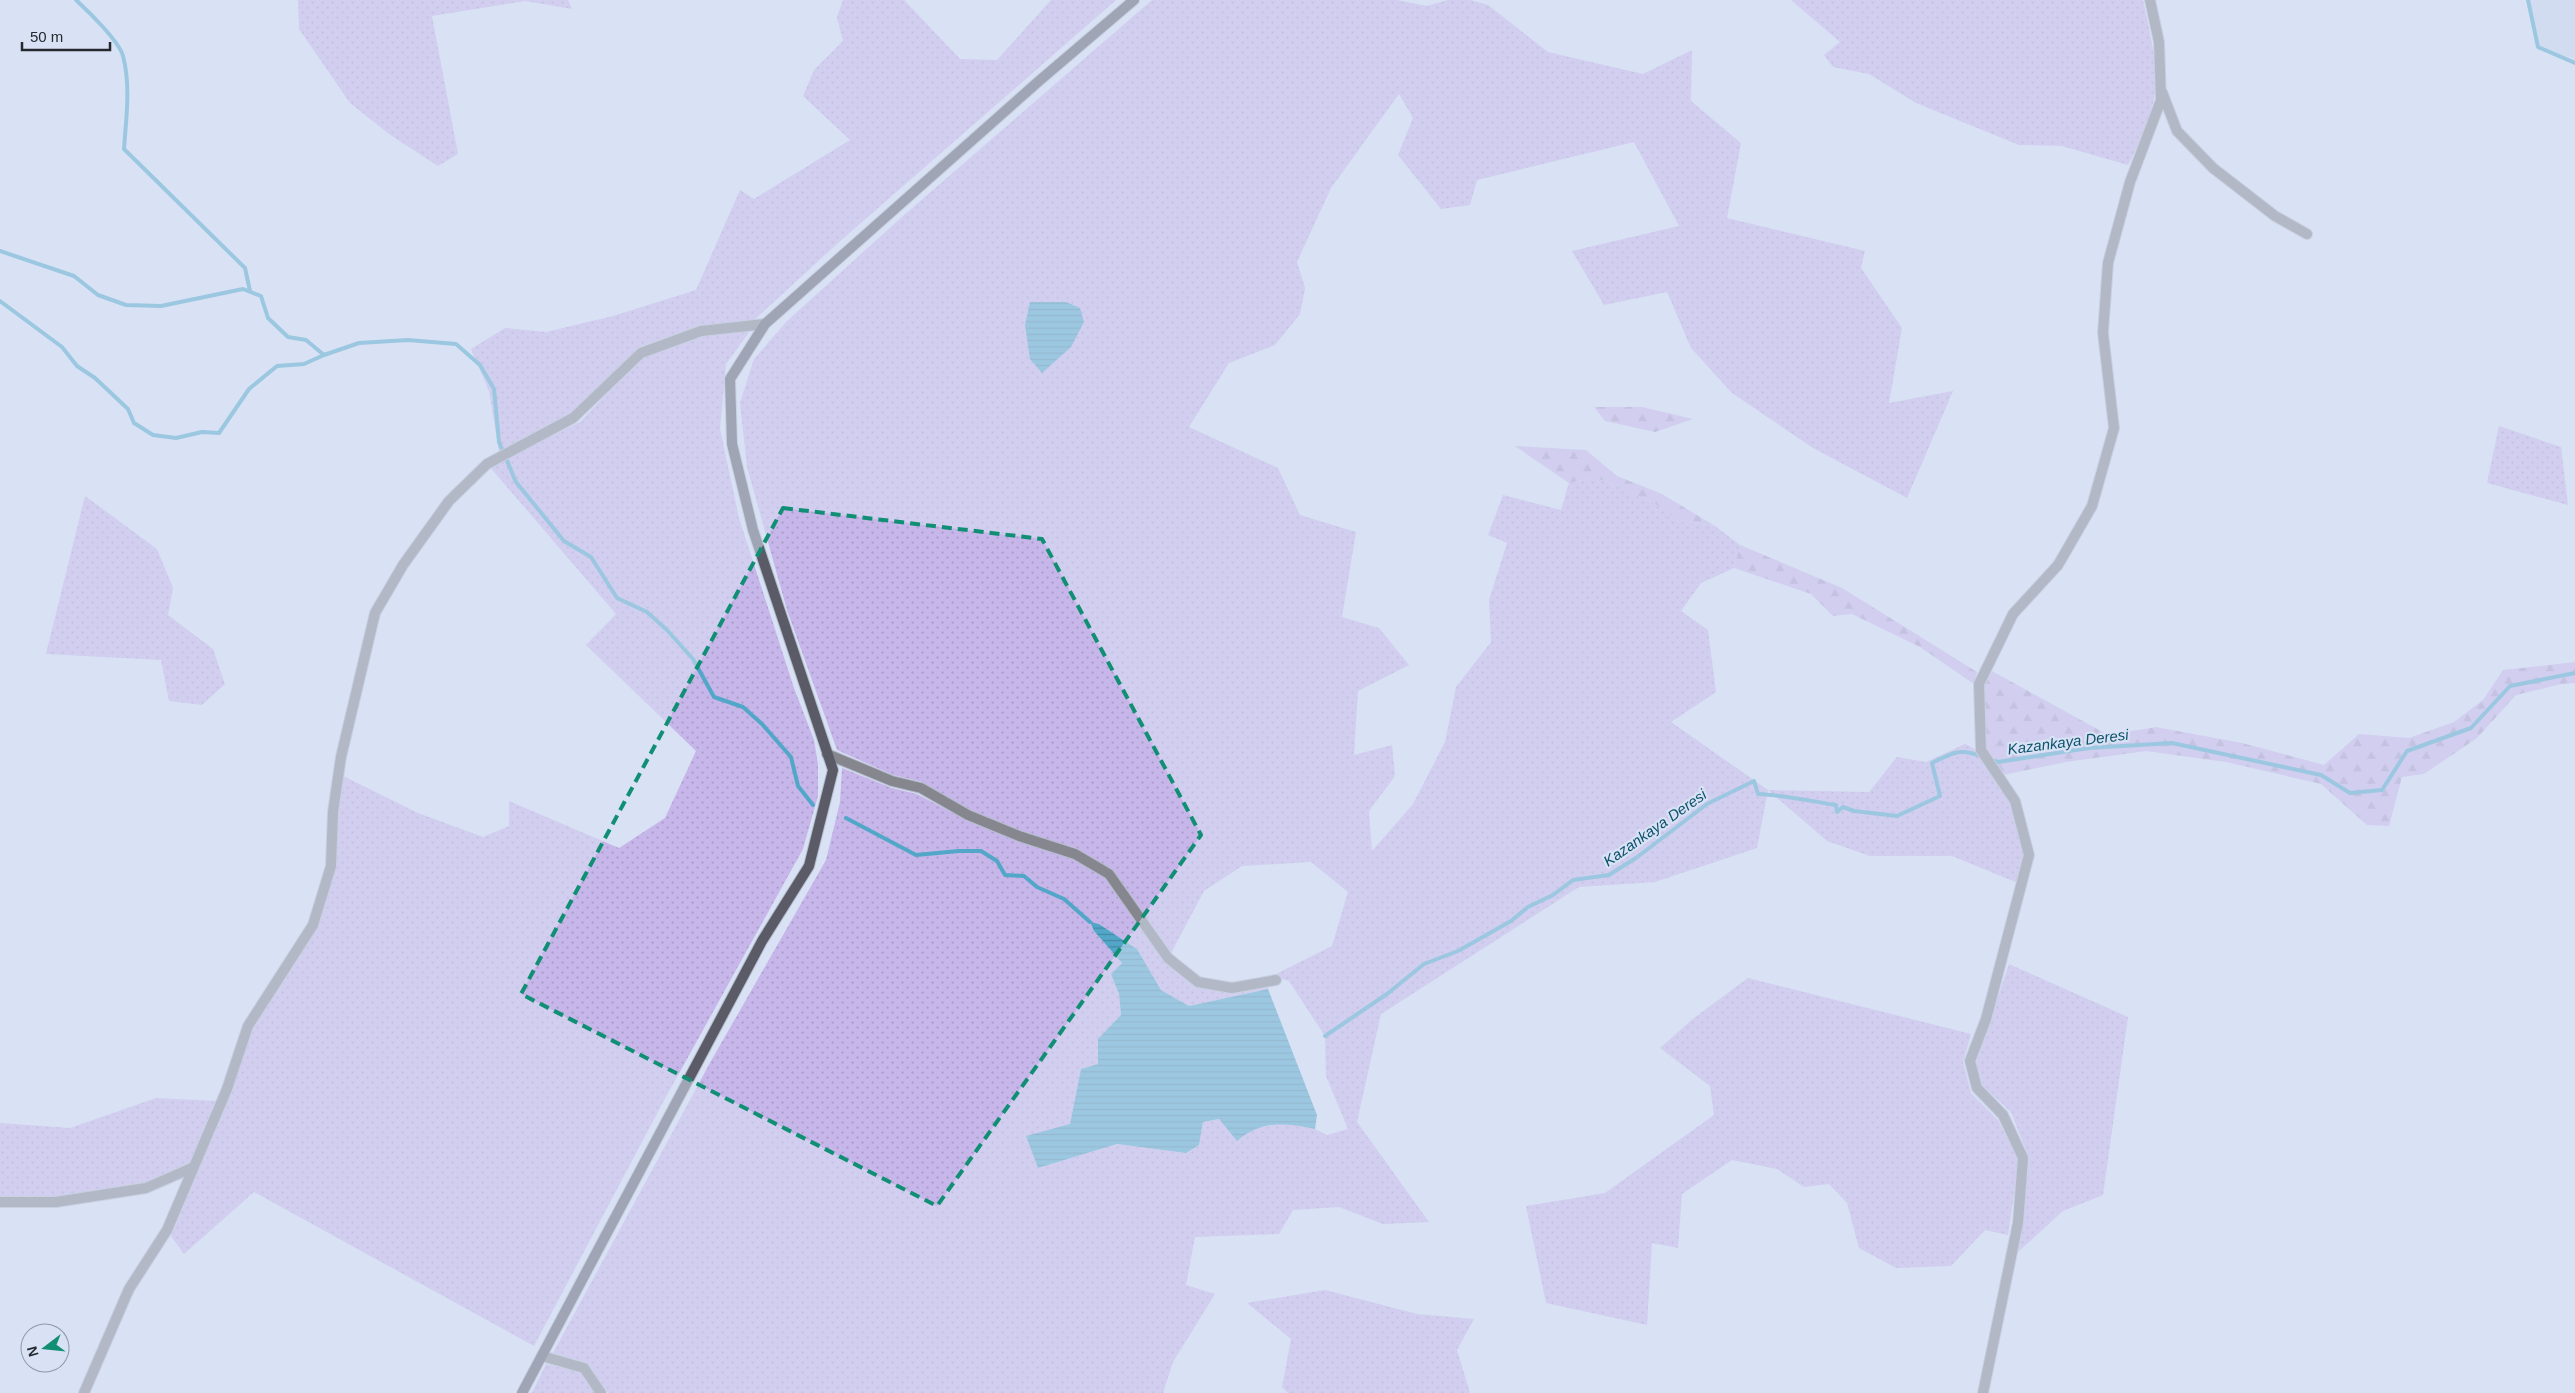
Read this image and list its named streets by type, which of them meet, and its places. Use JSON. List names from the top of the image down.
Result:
{
  "water": ["Kazankaya Deresi"],
  "scale_bar": "50 m",
  "north": "left"
}
